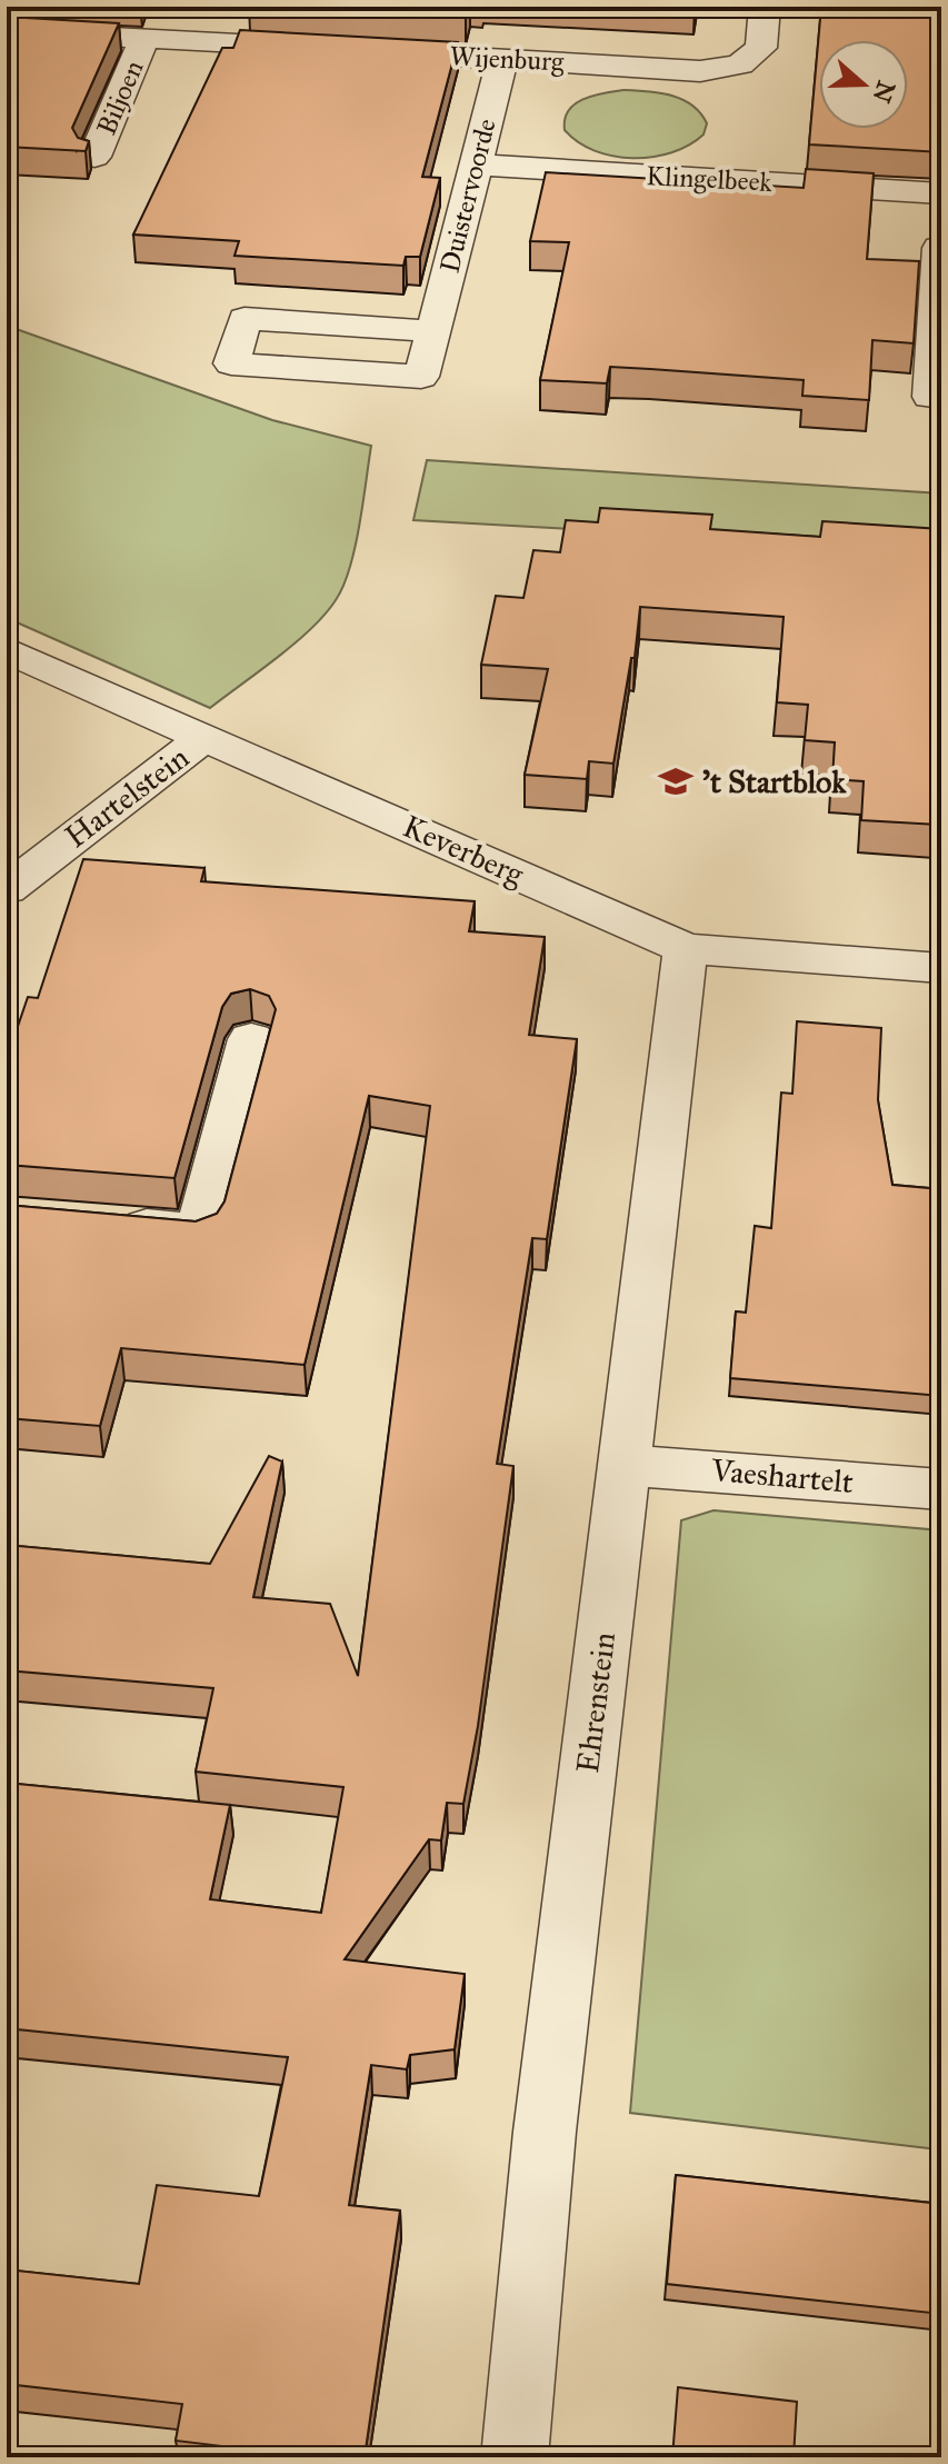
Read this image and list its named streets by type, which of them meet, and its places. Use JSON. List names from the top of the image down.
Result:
{
  "streets": {
    "street": [
      "Wijenburg",
      "Biljoen",
      "Klingelbeek",
      "Duistervoorde",
      "Hartelstein",
      "Keverberg",
      "Vaeshartelt",
      "Ehrenstein"
    ]
  },
  "crossings": [
    ["Wijenburg", "Biljoen"],
    ["Wijenburg", "Duistervoorde"],
    ["Klingelbeek", "Duistervoorde"],
    ["Hartelstein", "Keverberg"],
    ["Keverberg", "Ehrenstein"],
    ["Vaeshartelt", "Ehrenstein"]
  ],
  "places": {
    "school or university": ["'t Startblok"]
  },
  "north": "right"
}
